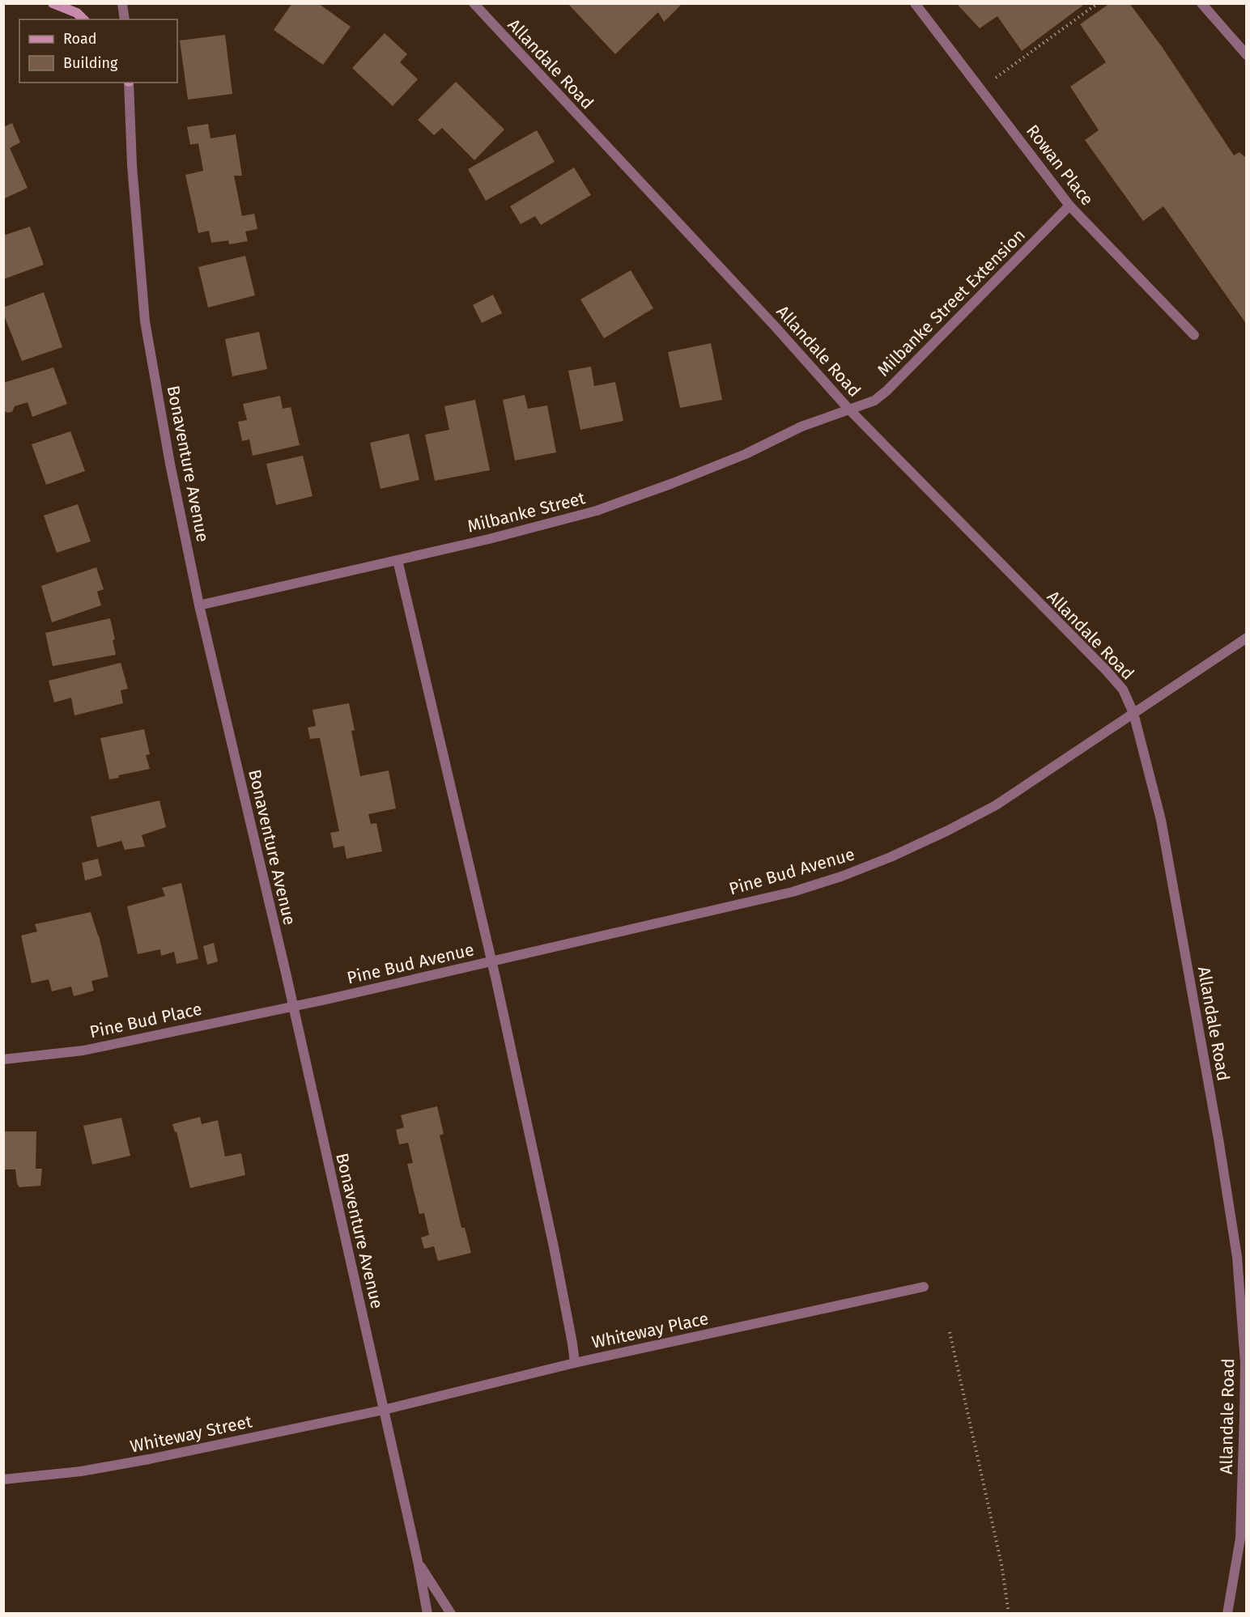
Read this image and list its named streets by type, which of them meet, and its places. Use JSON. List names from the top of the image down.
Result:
{
  "streets": {
    "street": [
      "Allandale Road",
      "Rowan Place",
      "Milbanke Street Extension",
      "Bonaventure Avenue",
      "Milbanke Street",
      "Pine Bud Avenue",
      "Pine Bud Place",
      "Whiteway Place",
      "Whiteway Street"
    ]
  },
  "crossings": [
    ["Allandale Road", "Milbanke Street Extension"],
    ["Allandale Road", "Milbanke Street"],
    ["Allandale Road", "Pine Bud Avenue"],
    ["Rowan Place", "Milbanke Street Extension"],
    ["Milbanke Street Extension", "Milbanke Street"],
    ["Bonaventure Avenue", "Milbanke Street"],
    ["Bonaventure Avenue", "Pine Bud Avenue"],
    ["Bonaventure Avenue", "Pine Bud Place"],
    ["Bonaventure Avenue", "Whiteway Place"],
    ["Bonaventure Avenue", "Whiteway Street"],
    ["Pine Bud Avenue", "Pine Bud Place"],
    ["Whiteway Place", "Whiteway Street"]
  ],
  "legend": ["Road", "Building"]
}
